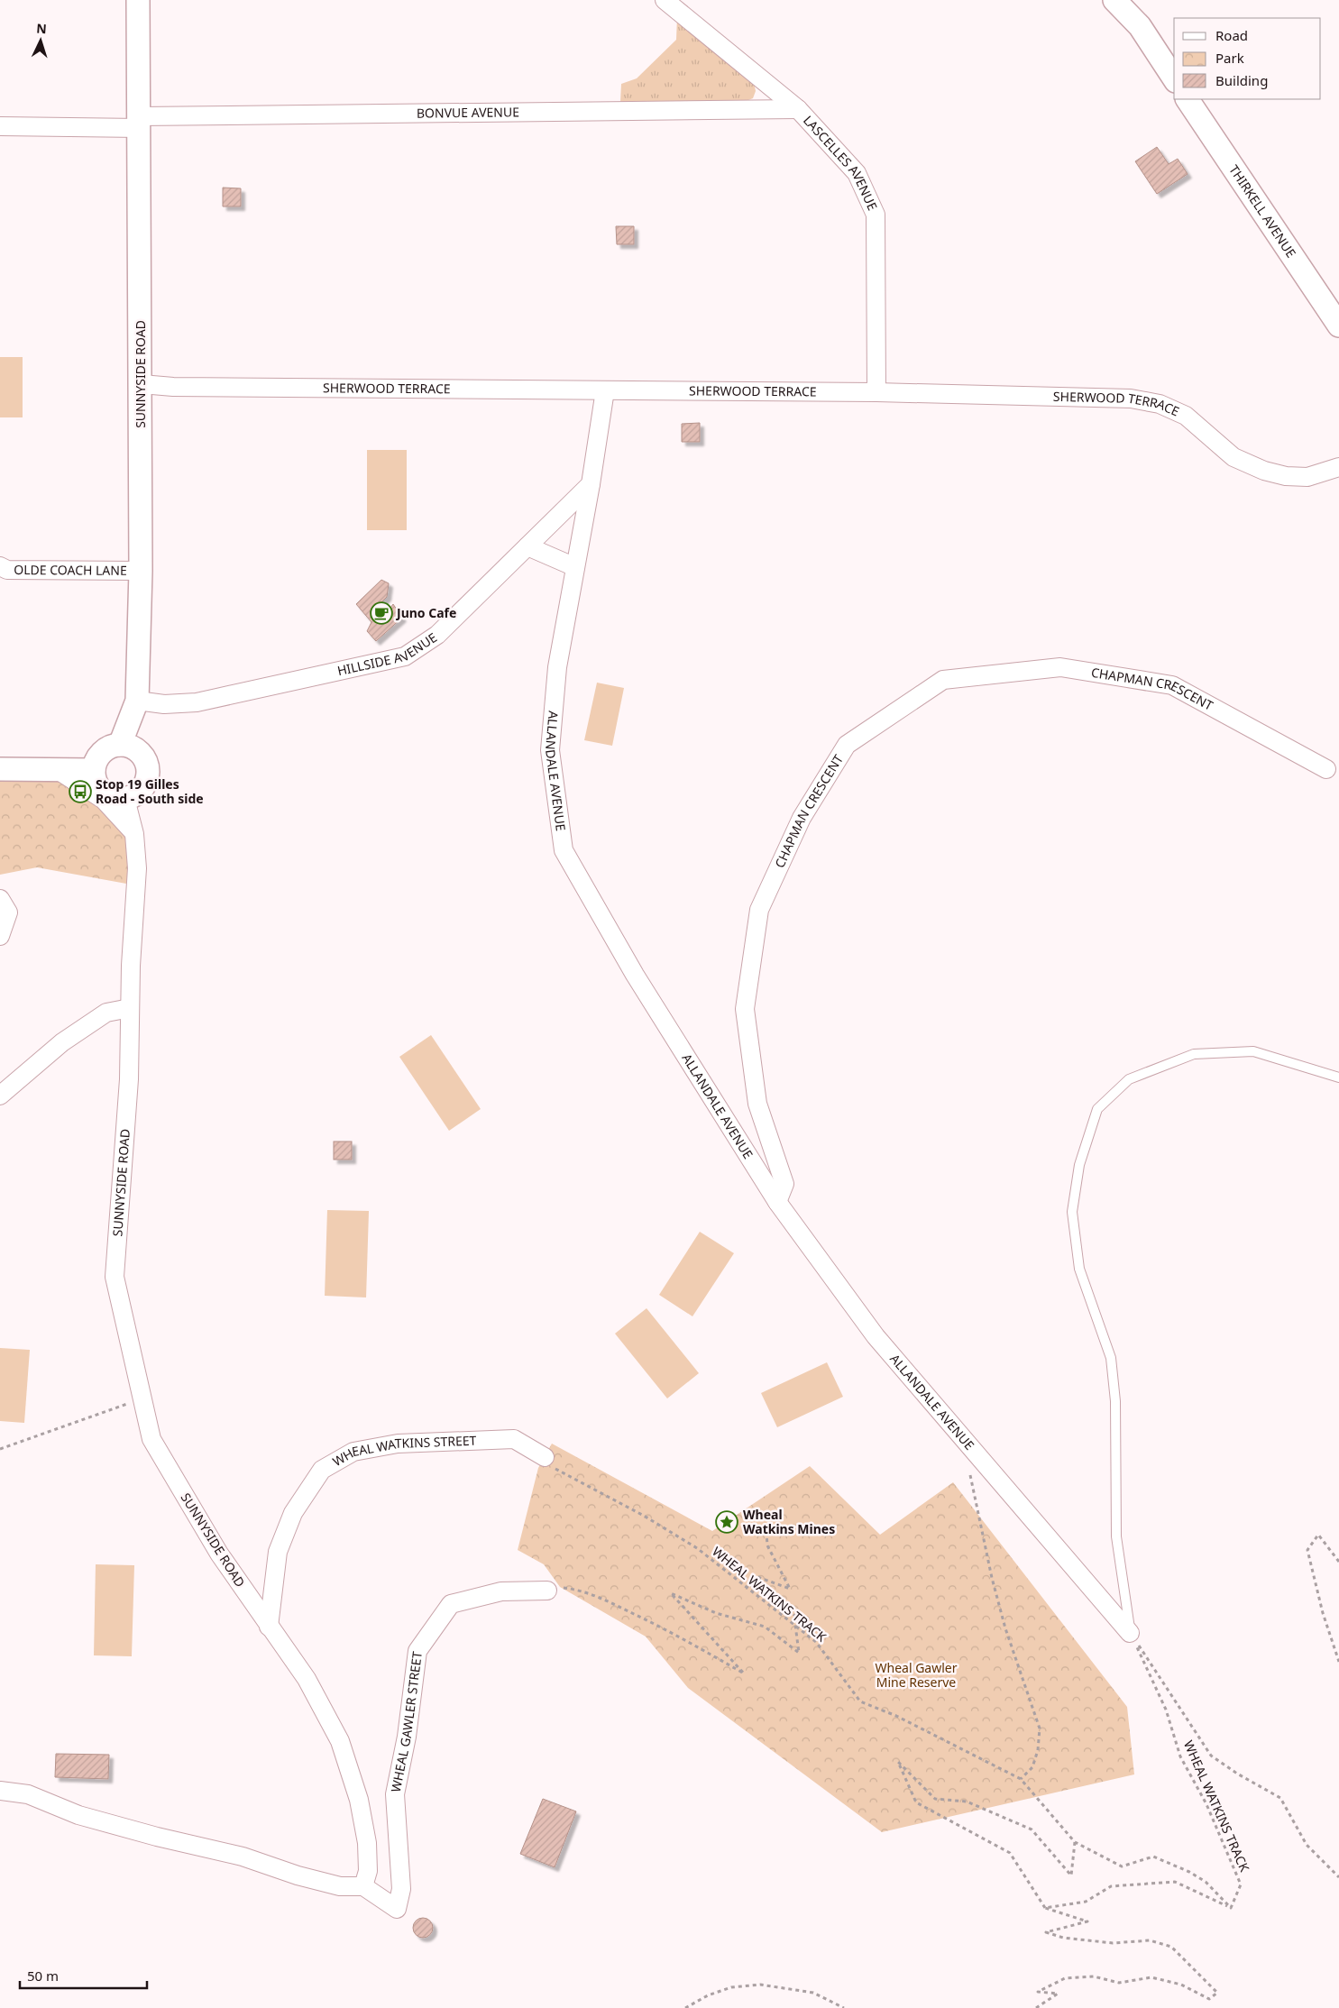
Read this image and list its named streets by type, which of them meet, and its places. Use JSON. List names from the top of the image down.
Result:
{
  "streets": {
    "street": [
      "BONVUE AVENUE",
      "LASCELLES AVENUE",
      "THIRKELL AVENUE",
      "SUNNYSIDE ROAD",
      "SHERWOOD TERRACE",
      "OLDE COACH LANE",
      "HILLSIDE AVENUE",
      "CHAPMAN CRESCENT",
      "ALLANDALE AVENUE",
      "WHEAL WATKINS STREET",
      "WHEAL GAWLER STREET"
    ],
    "path": ["WHEAL WATKINS TRACK"]
  },
  "crossings": [
    ["BONVUE AVENUE", "LASCELLES AVENUE"],
    ["BONVUE AVENUE", "SUNNYSIDE ROAD"],
    ["LASCELLES AVENUE", "SHERWOOD TERRACE"],
    ["SUNNYSIDE ROAD", "SHERWOOD TERRACE"],
    ["SUNNYSIDE ROAD", "OLDE COACH LANE"],
    ["SUNNYSIDE ROAD", "HILLSIDE AVENUE"],
    ["SUNNYSIDE ROAD", "WHEAL WATKINS STREET"],
    ["SUNNYSIDE ROAD", "WHEAL GAWLER STREET"],
    ["HILLSIDE AVENUE", "ALLANDALE AVENUE"],
    ["CHAPMAN CRESCENT", "ALLANDALE AVENUE"],
    ["ALLANDALE AVENUE", "WHEAL WATKINS TRACK"],
    ["WHEAL WATKINS STREET", "WHEAL WATKINS TRACK"]
  ],
  "parks": ["Wheal Gawler Mine Reserve"],
  "places": {
    "cafe": ["Juno Cafe"],
    "bus stop": ["Stop 19 Gilles Road - South side"],
    "place": ["Wheal Watkins Mines"]
  },
  "legend": ["Road", "Park", "Building"],
  "scale_bar": "50 m",
  "north": "top"
}
